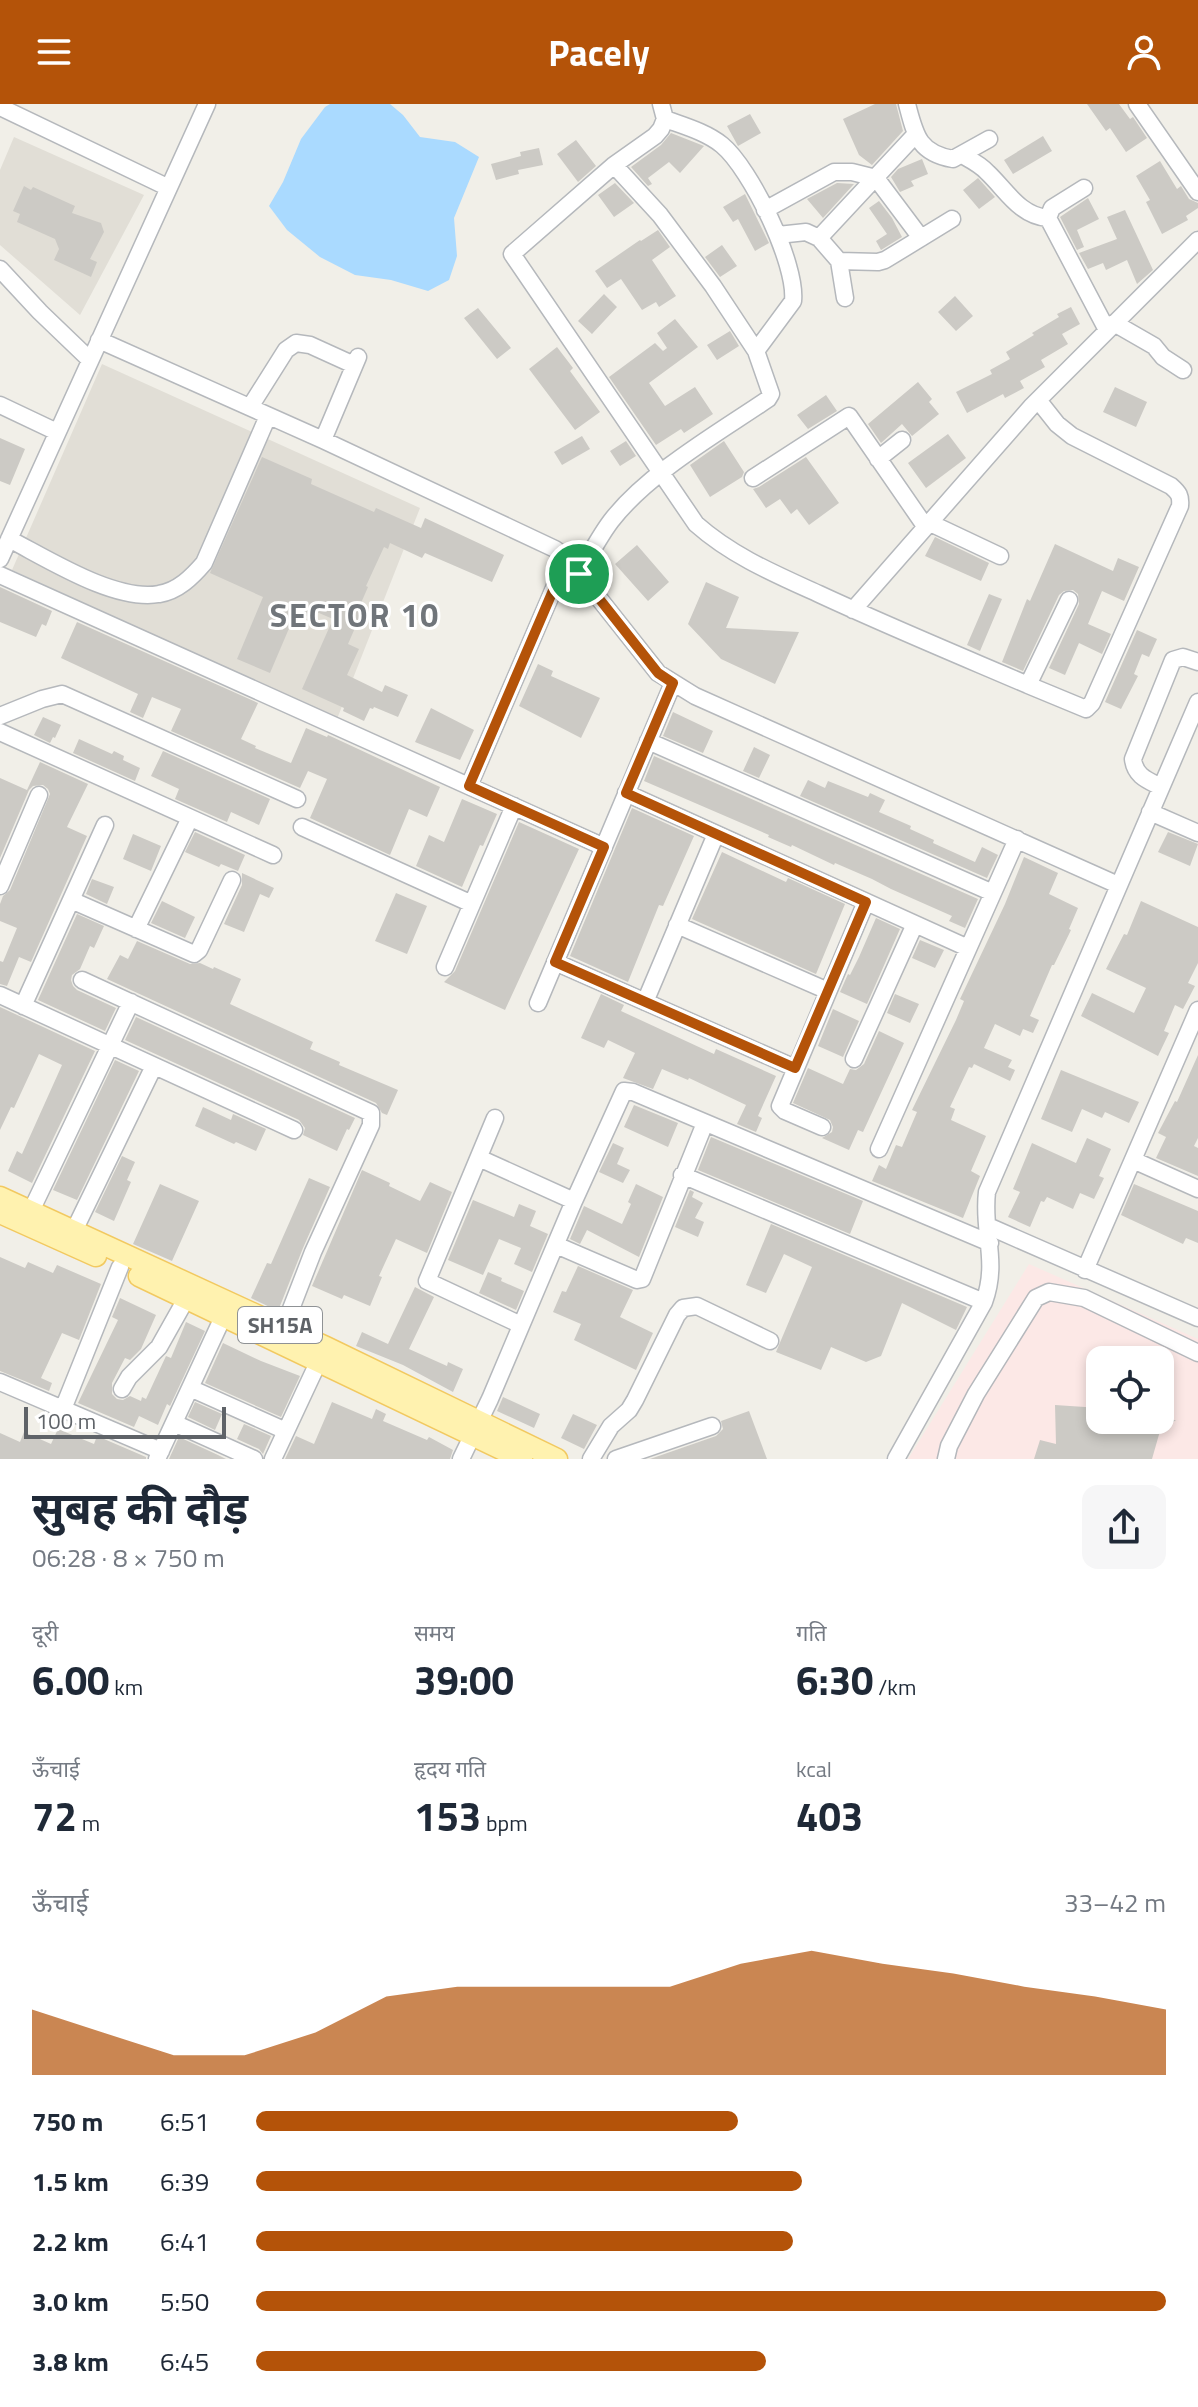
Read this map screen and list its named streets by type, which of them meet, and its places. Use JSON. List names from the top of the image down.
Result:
{
  "streets": {
    "main road": ["SH15A"]
  },
  "districts": ["SECTOR 10"],
  "scale_bar": "100 m",
  "page": {
    "header": "Pacely",
    "scale": "100 m",
    "heading": ["सुबह की दौड़", "06:28 · 8 × 750 m"],
    "stats": [
      ["दूरी", "6.00 km"],
      ["समय", "39:00"],
      ["गति", "6:30 /km"],
      ["ऊँचाई", "72 m"],
      ["हृदय गति", "153 bpm"],
      ["kcal", "403"]
    ],
    "chart": ["ऊँचाई", "33–42 m"],
    "list": [
      {
        "name": "750 m",
        "note": "6:51"
      },
      {
        "name": "1.5 km",
        "note": "6:39"
      },
      {
        "name": "2.2 km",
        "note": "6:41"
      },
      {
        "name": "3.0 km",
        "note": "5:50"
      },
      {
        "name": "3.8 km",
        "note": "6:45"
      }
    ]
  }
}
